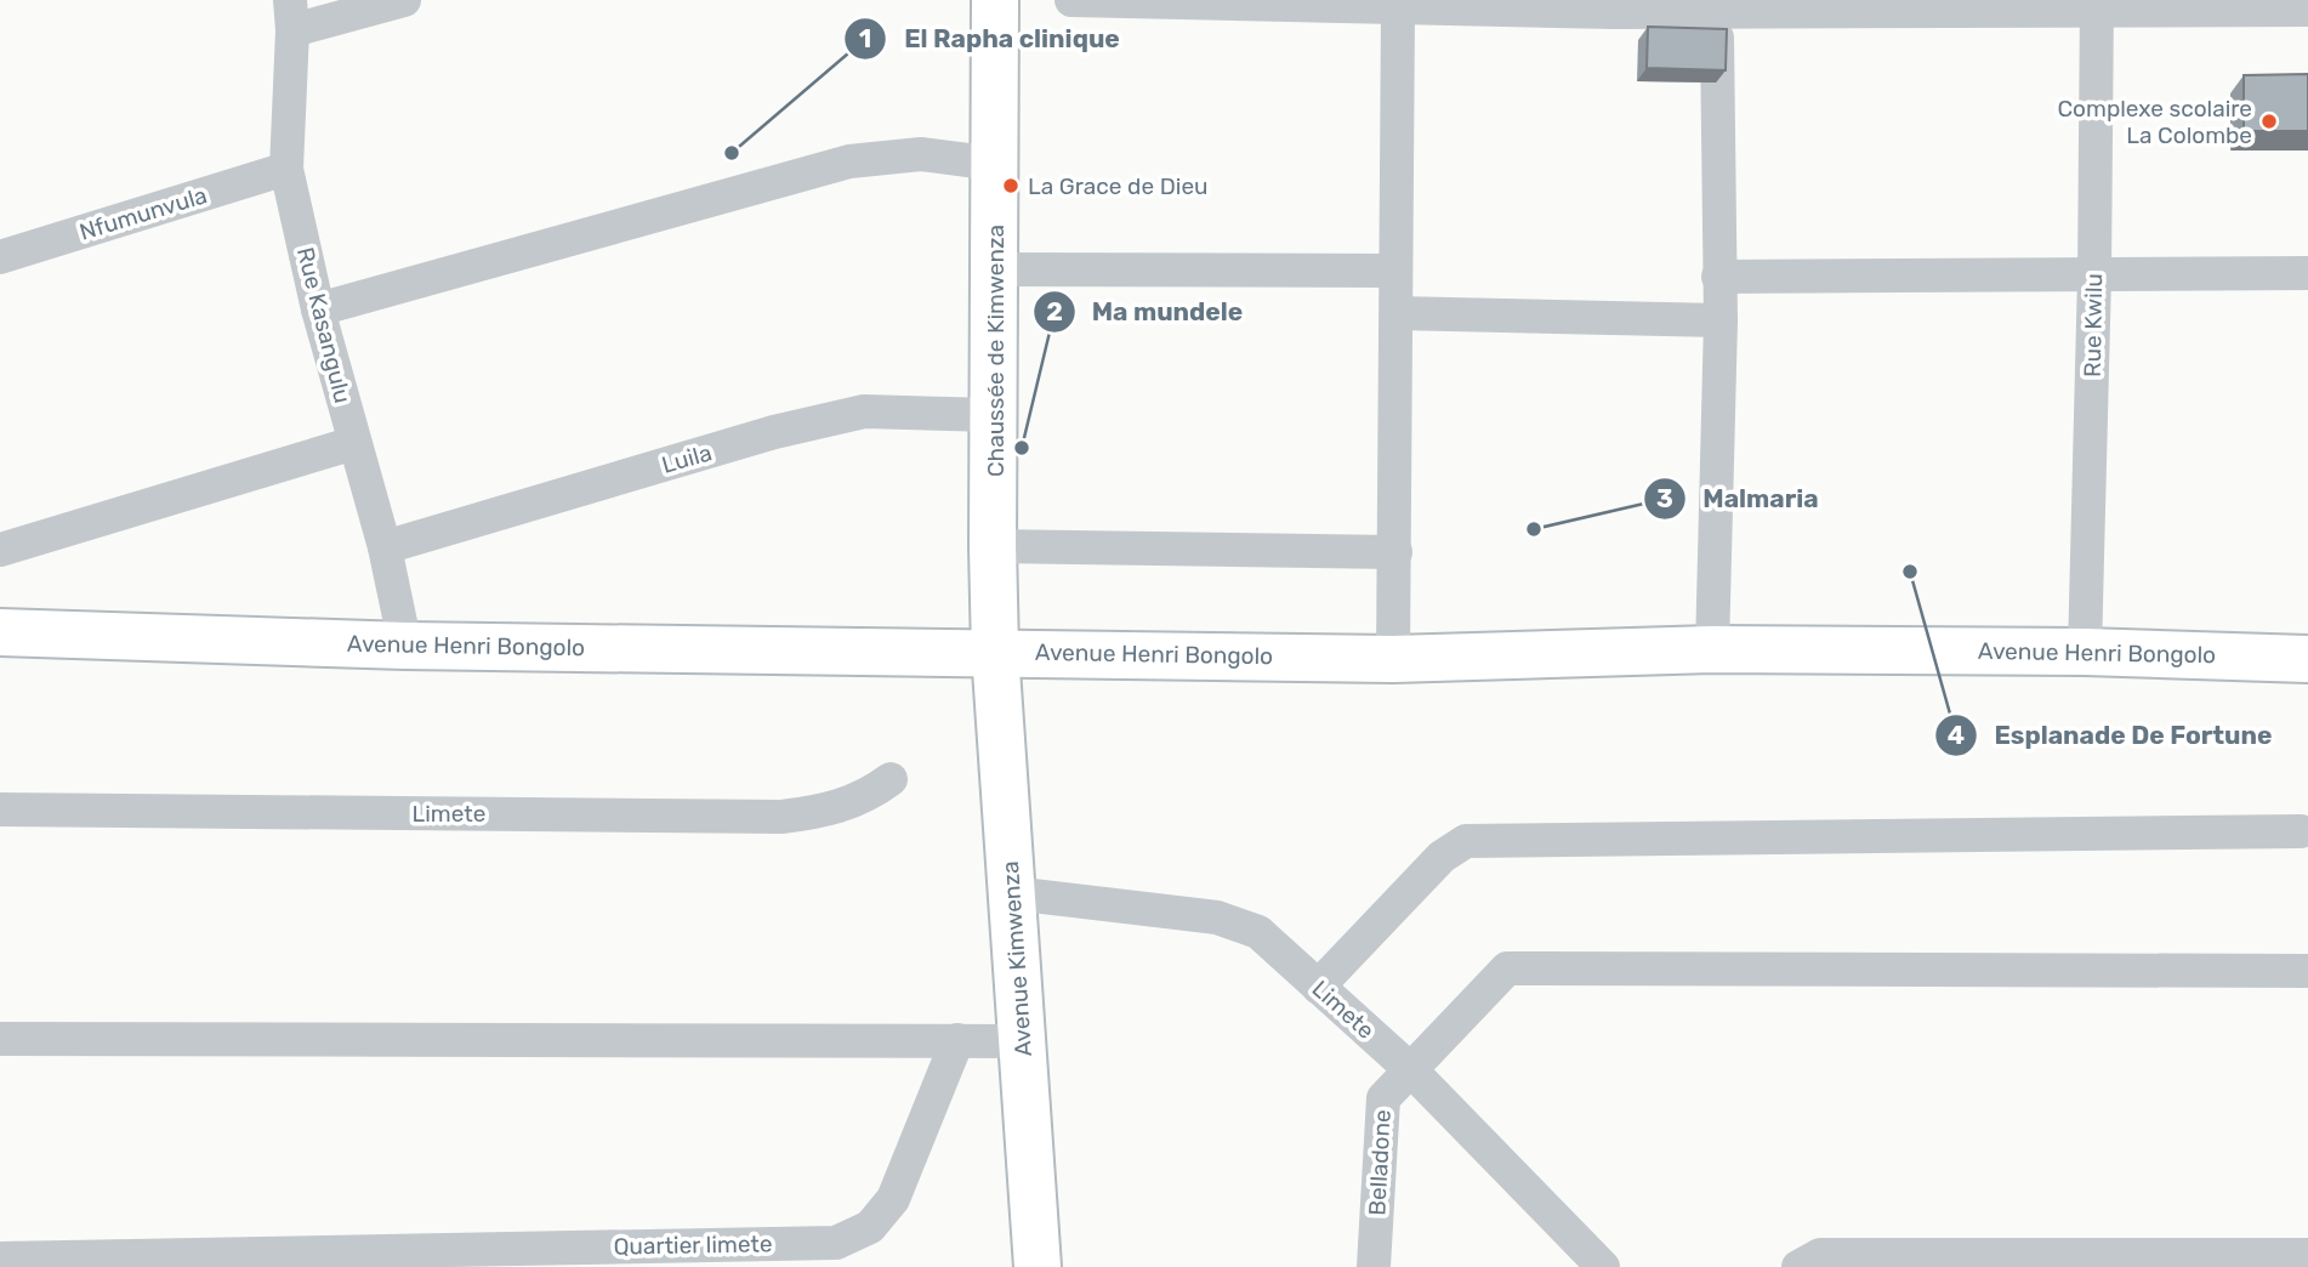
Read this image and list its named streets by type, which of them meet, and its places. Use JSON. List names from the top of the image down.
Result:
{
  "streets": {
    "street": [
      "Nfumunvula",
      "Rue Kasangulu",
      "Rue Kwilu",
      "Chaussée de Kimwenza",
      "Luila",
      "Avenue Henri Bongolo",
      "Limete",
      "Avenue Kimwenza",
      "Belladone",
      "Quartier limete"
    ]
  },
  "crossings": [
    ["Nfumunvula", "Rue Kasangulu"],
    ["Rue Kasangulu", "Luila"],
    ["Rue Kasangulu", "Avenue Henri Bongolo"],
    ["Rue Kwilu", "Avenue Henri Bongolo"],
    ["Chaussée de Kimwenza", "Luila"],
    ["Chaussée de Kimwenza", "Avenue Henri Bongolo"],
    ["Chaussée de Kimwenza", "Avenue Kimwenza"],
    ["Avenue Henri Bongolo", "Avenue Kimwenza"],
    ["Limete", "Avenue Kimwenza"],
    ["Limete", "Belladone"]
  ],
  "places": [
    "Complexe scolaire La Colombe",
    "El Rapha clinique",
    "La Grace de Dieu",
    "Ma mundele",
    "Malmaria",
    "Esplanade De Fortune"
  ]
}
